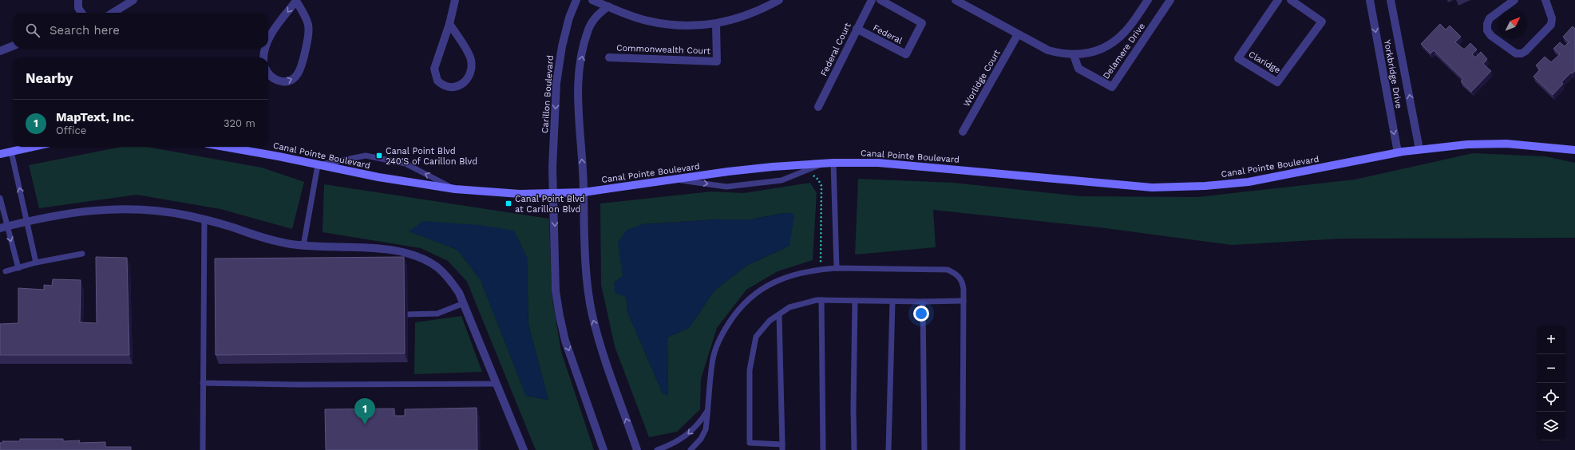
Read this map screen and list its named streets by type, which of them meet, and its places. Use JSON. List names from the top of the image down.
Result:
{
  "streets": {
    "street": [
      "Federal",
      "Commonwealth Court",
      "Federal Court",
      "Delamere Drive",
      "Claridge",
      "Yorkbridge Drive",
      "Worlidge Court",
      "Carillon Boulevard",
      "Canal Pointe Boulevard"
    ]
  },
  "crossings": [
    ["Federal", "Federal Court"],
    ["Yorkbridge Drive", "Canal Pointe Boulevard"],
    ["Carillon Boulevard", "Canal Pointe Boulevard"]
  ],
  "places": {
    "transit": ["Canal Point Blvd 240'S of Carillon Blvd", "Canal Point Blvd at Carillon Blvd"]
  },
  "north": "top right",
  "page": {
    "search": "Search here",
    "heading": "Nearby",
    "list": [
      {
        "mark": "1",
        "name": "MapText, Inc.",
        "note": "Office",
        "value": "320 m"
      }
    ],
    "map_buttons": ["+", "−"],
    "pins": "1"
  }
}
